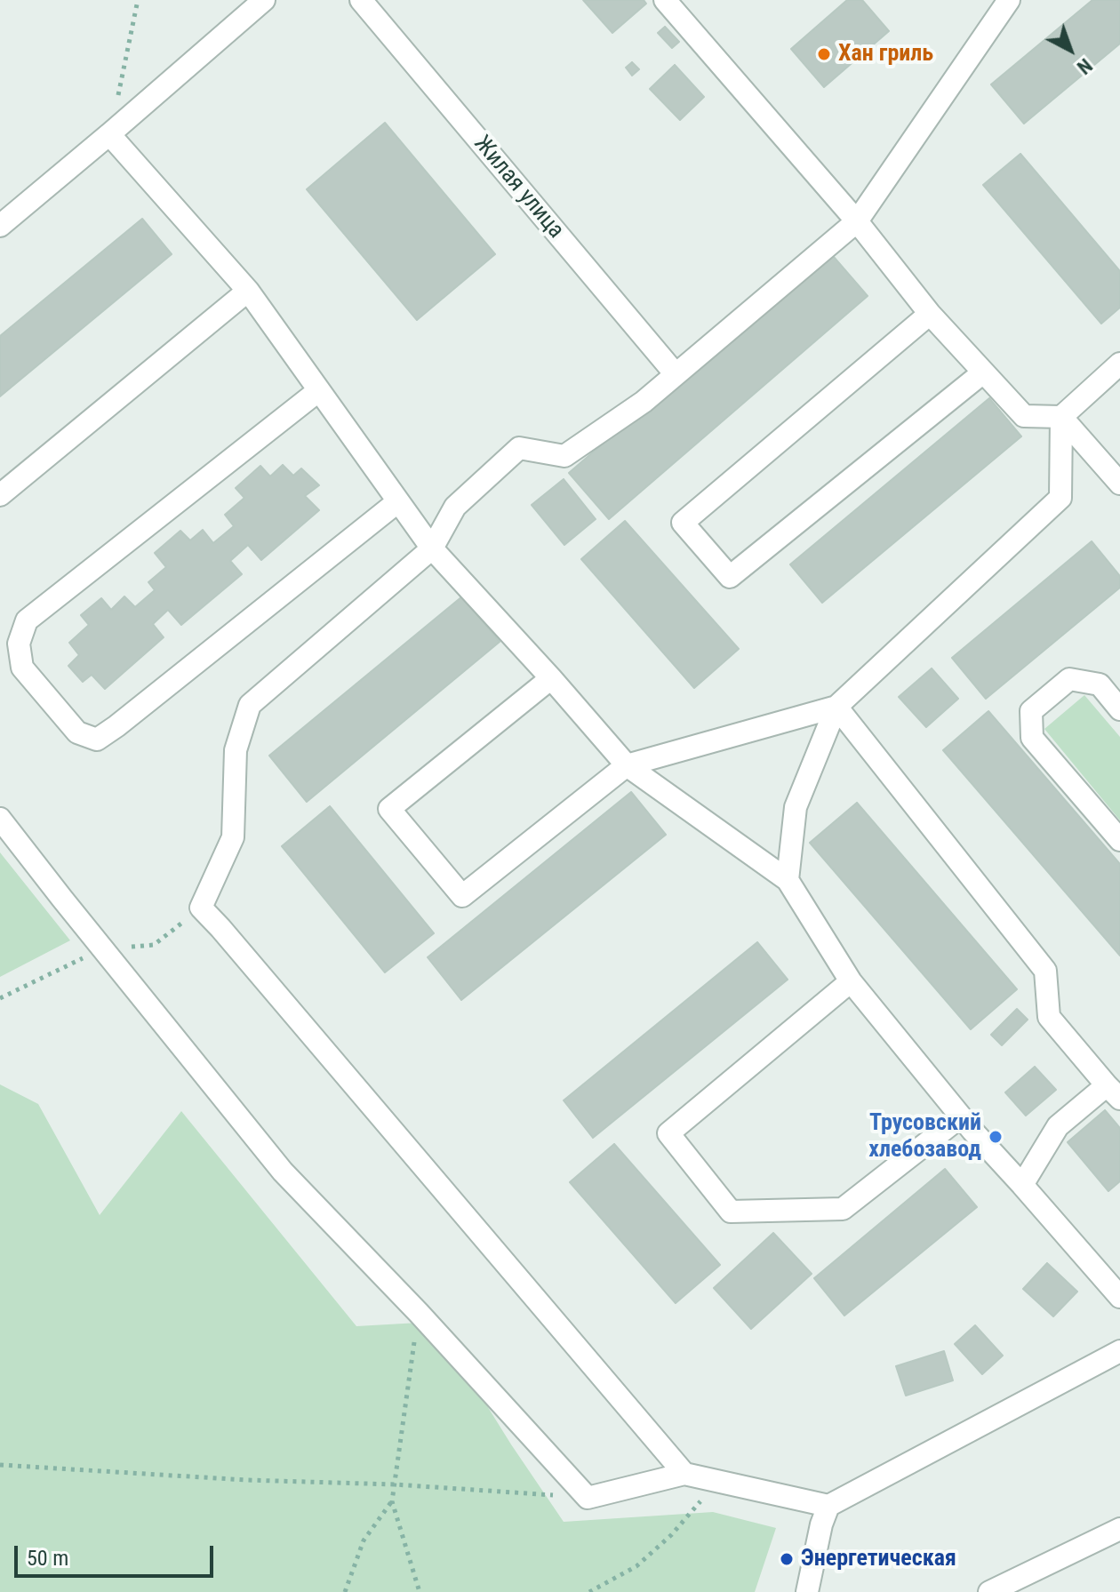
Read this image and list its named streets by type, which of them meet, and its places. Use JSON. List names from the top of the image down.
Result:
{
  "streets": {
    "street": ["Жилая улица"]
  },
  "places": ["Хан гриль", "Трусовский хлебозавод", "Энергетическая"],
  "scale_bar": "50 m",
  "north": "bottom right"
}
